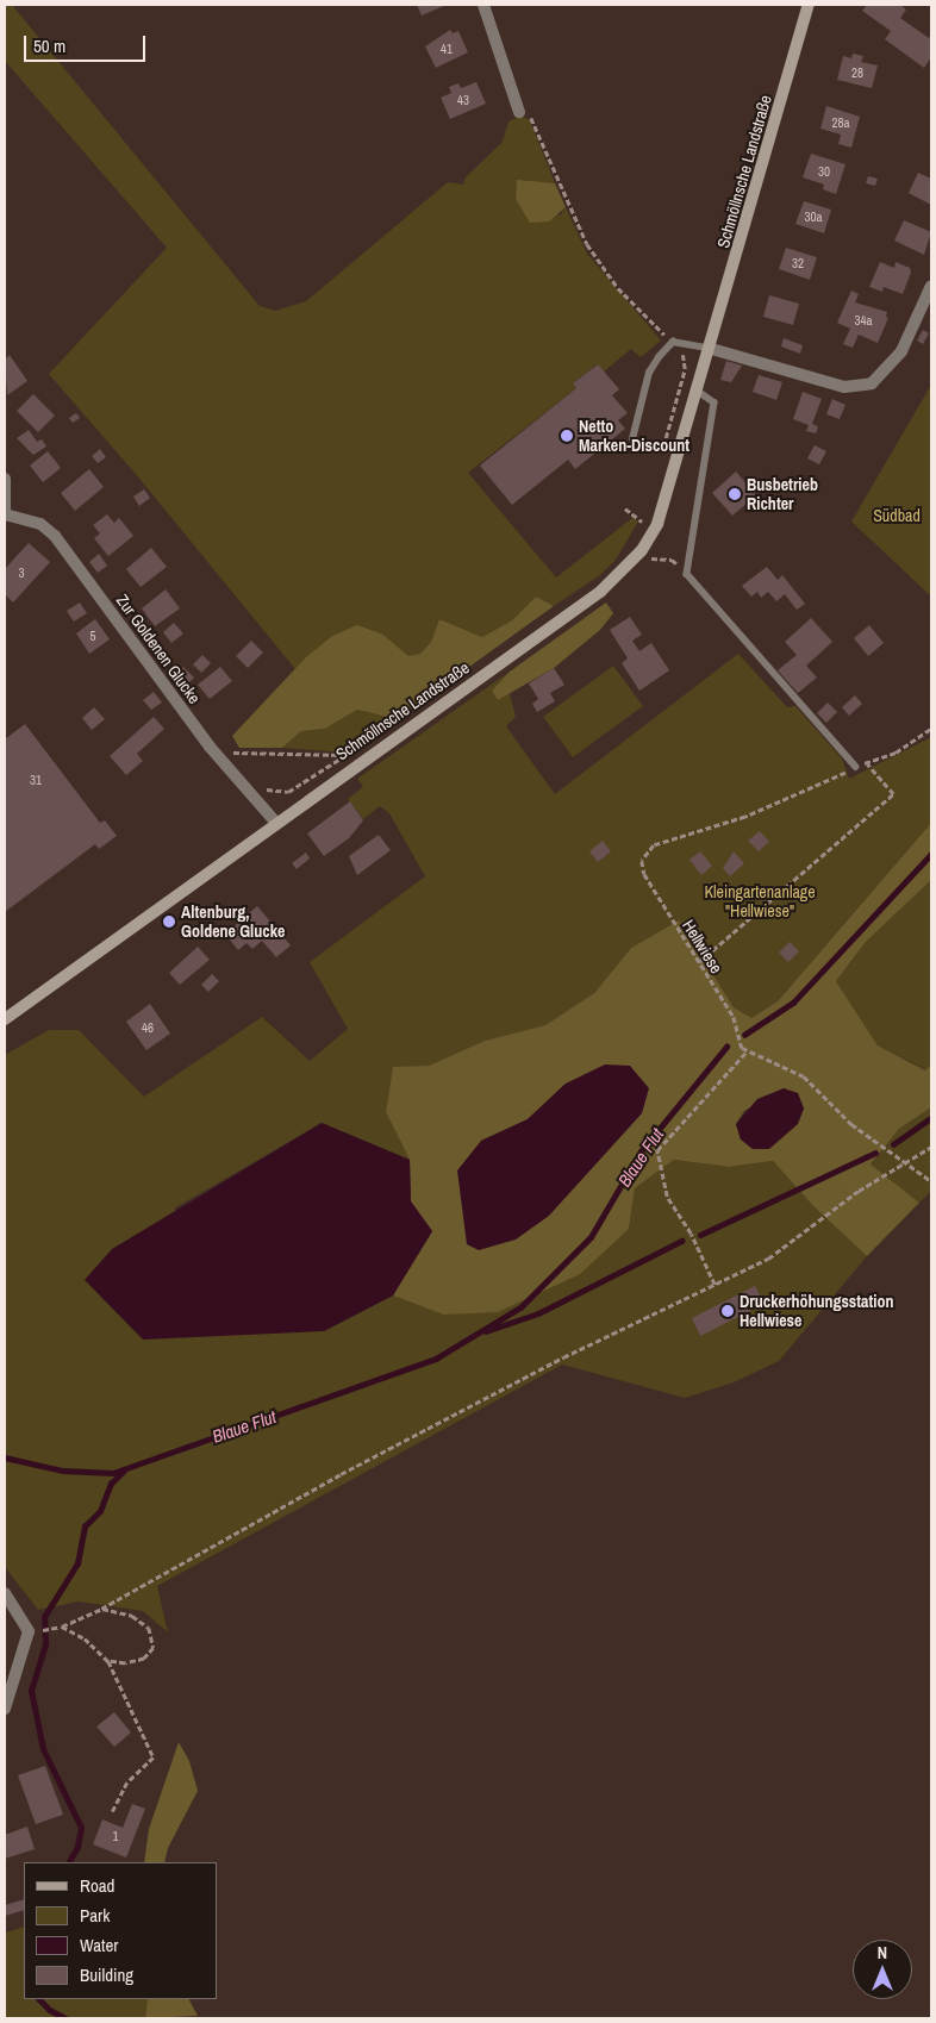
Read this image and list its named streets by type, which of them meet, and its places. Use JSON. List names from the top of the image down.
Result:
{
  "streets": {
    "main road": ["Schmöllnsche Landstraße"],
    "street": ["Zur Goldenen Glucke"],
    "path": ["Hellwiese"]
  },
  "crossings": [
    ["Schmöllnsche Landstraße", "Zur Goldenen Glucke"]
  ],
  "water": ["Blaue Flut"],
  "parks": ["Südbad", "Kleingartenanlage \"Hellwiese\""],
  "places": [
    "Netto Marken-Discount",
    "Busbetrieb Richter",
    "Altenburg, Goldene Glucke",
    "Druckerhöhungsstation Hellwiese"
  ],
  "house_numbers": [
    "41",
    "28",
    "43",
    "28a",
    "30",
    "30a",
    "32",
    "34a",
    "3",
    "5",
    "31",
    "46",
    "1"
  ],
  "legend": [
    "Road",
    "Park",
    "Water",
    "Building"
  ],
  "scale_bar": "50 m",
  "north": "top"
}
